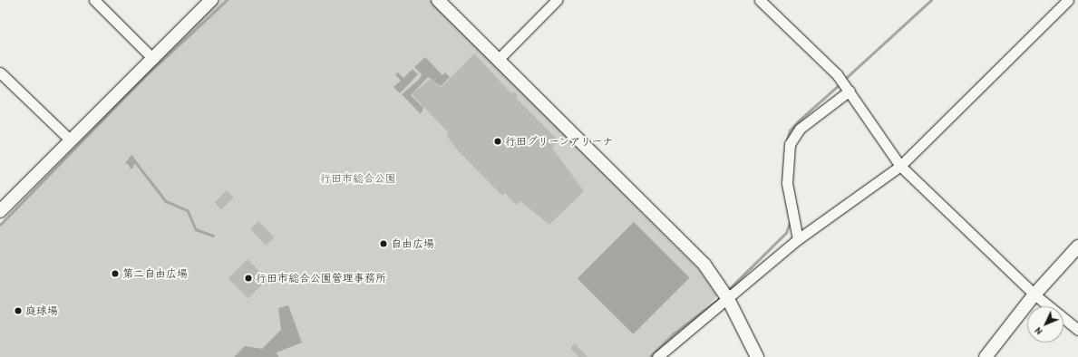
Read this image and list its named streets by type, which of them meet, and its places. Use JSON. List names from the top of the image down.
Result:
{
  "parks": ["行田市総合公園"],
  "places": [
    "行田グリーンアリーナ",
    "自由広場",
    "第二自由広場",
    "行田市総合公園管理事務所",
    "庭球場"
  ],
  "north": "bottom left"
}
